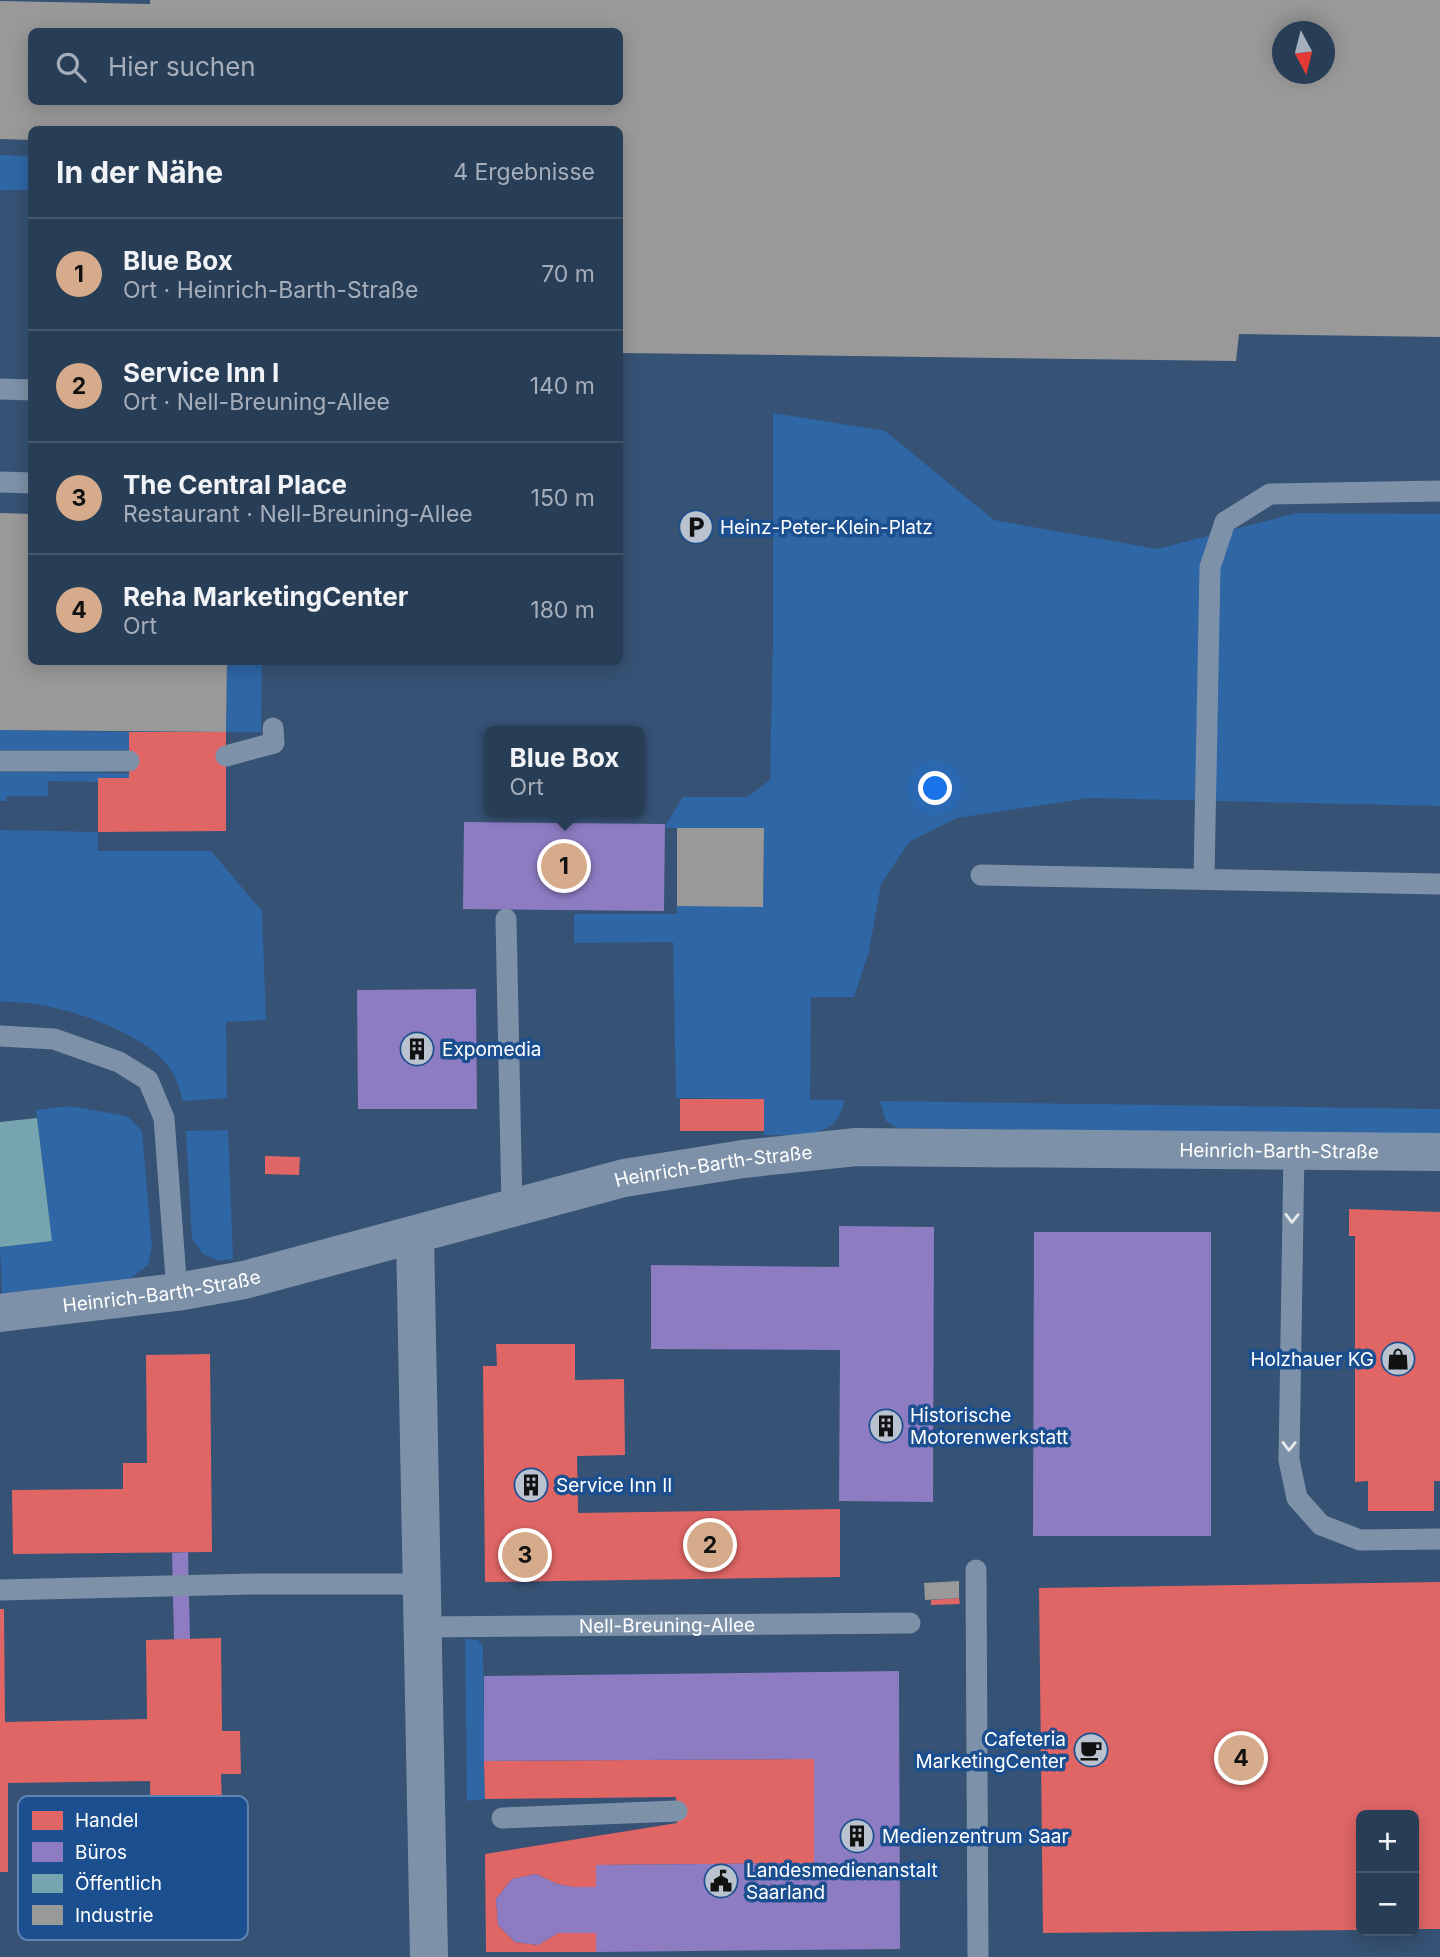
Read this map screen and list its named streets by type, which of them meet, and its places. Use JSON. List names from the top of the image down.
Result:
{
  "streets": {
    "street": ["Heinrich-Barth-Straße"],
    "lane": ["Nell-Breuning-Allee"]
  },
  "places": {
    "parking": ["Heinz-Peter-Klein-Platz"],
    "building": [
      "Expomedia",
      "Historische Motorenwerkstatt",
      "Service Inn II",
      "Medienzentrum Saar"
    ],
    "shop": ["Holzhauer KG"],
    "cafe": ["Cafeteria MarketingCenter"],
    "public building": ["Landesmedienanstalt Saarland"]
  },
  "legend": [
    "Handel",
    "Büros",
    "Öffentlich",
    "Industrie"
  ],
  "north": "bottom",
  "page": {
    "search": "Hier suchen",
    "heading": ["In der Nähe", "4 Ergebnisse"],
    "list": [
      {
        "mark": "1",
        "name": "Blue Box",
        "note": "Ort · Heinrich-Barth-Straße",
        "value": "70 m"
      },
      {
        "mark": "2",
        "name": "Service Inn I",
        "note": "Ort · Nell-Breuning-Allee",
        "value": "140 m"
      },
      {
        "mark": "3",
        "name": "The Central Place",
        "note": "Restaurant · Nell-Breuning-Allee",
        "value": "150 m"
      },
      {
        "mark": "4",
        "name": "Reha MarketingCenter",
        "note": "Ort",
        "value": "180 m"
      }
    ],
    "popup": ["Blue Box", "Ort"],
    "pins": [
      "1",
      "2",
      "3",
      "4"
    ],
    "map_buttons": ["+", "−"]
  }
}
